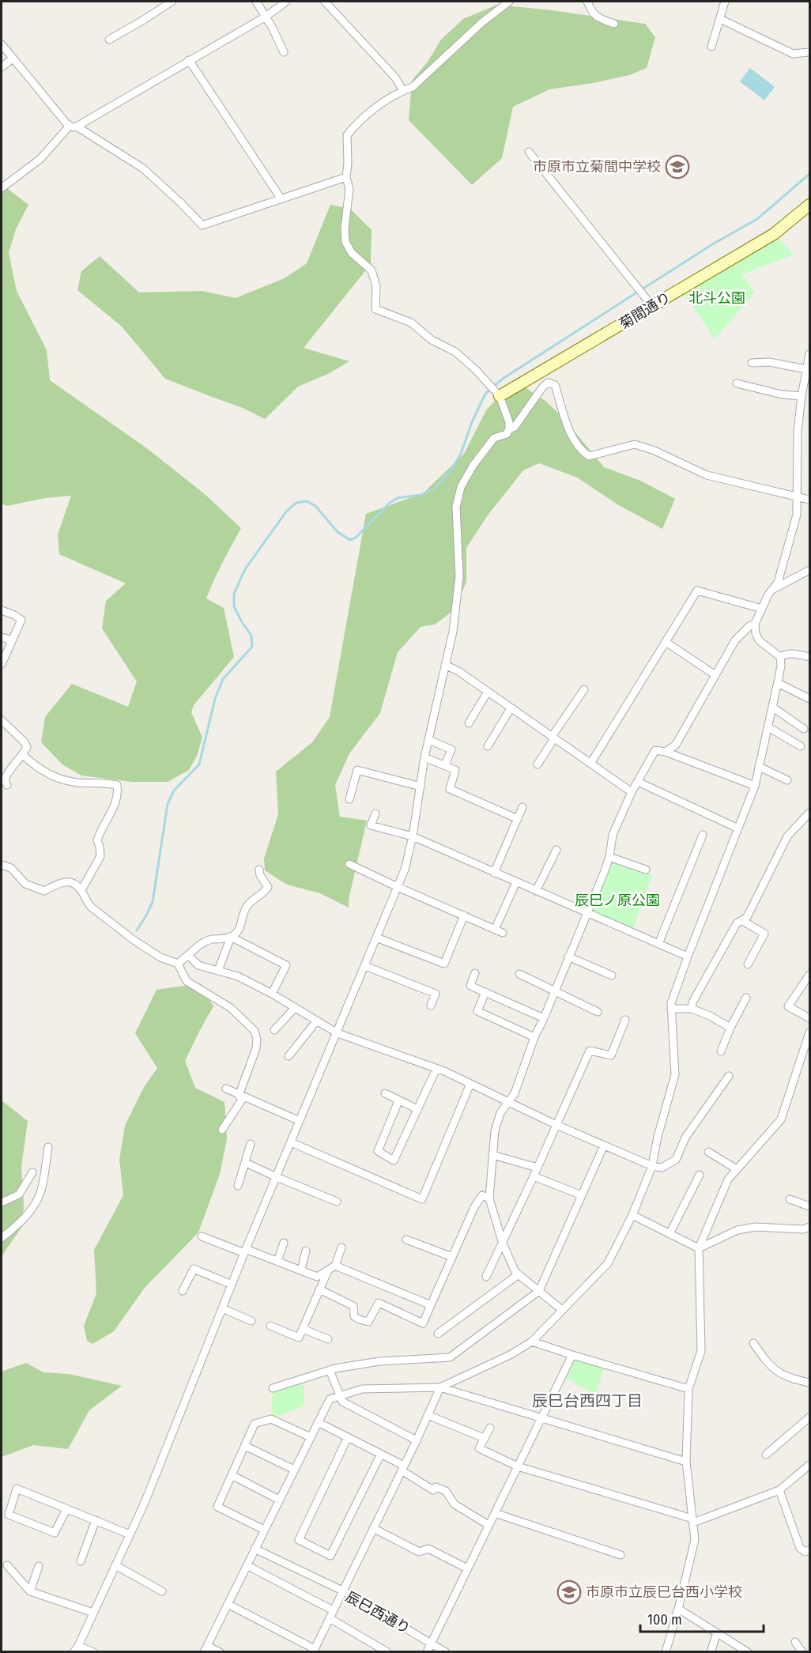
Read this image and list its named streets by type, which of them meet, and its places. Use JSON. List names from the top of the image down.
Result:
{
  "streets": {
    "street": ["菊間通り", "辰巳西通り"]
  },
  "districts": ["辰巳台西四丁目"],
  "parks": ["北斗公園", "辰巳ノ原公園"],
  "places": {
    "school or university": ["市原市立菊間中学校", "市原市立辰巳台西小学校"]
  },
  "scale_bar": "100 m"
}
